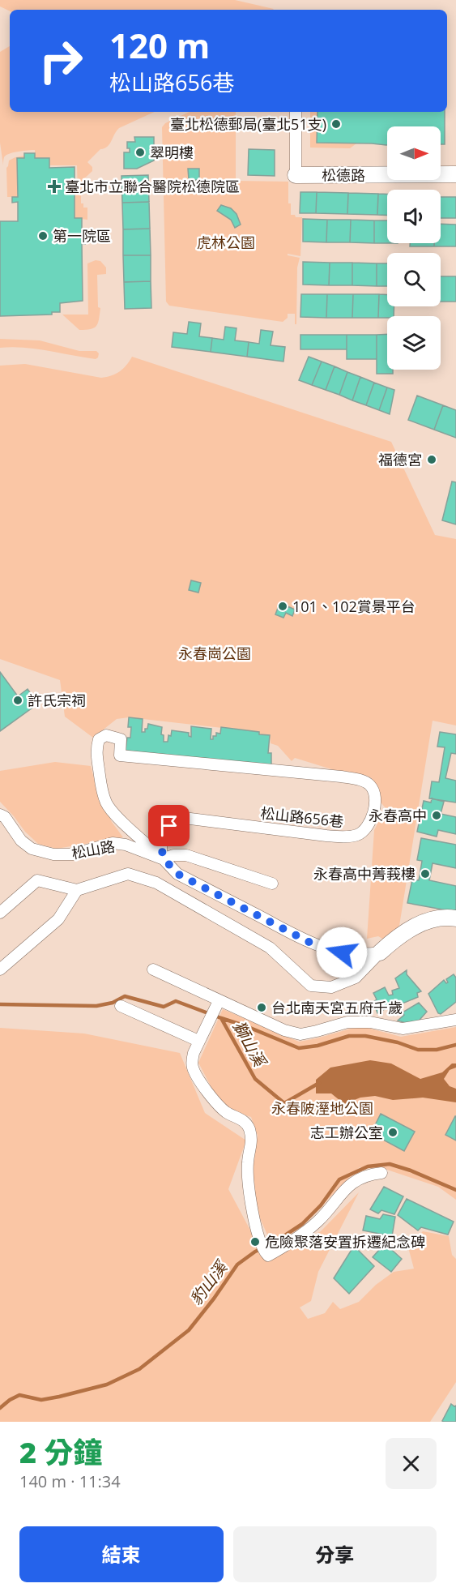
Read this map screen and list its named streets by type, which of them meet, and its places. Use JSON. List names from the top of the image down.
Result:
{
  "streets": {
    "street": ["松德路", "松山路656巷", "松山路"]
  },
  "crossings": [
    ["松山路656巷", "松山路"]
  ],
  "water": ["獅山溪", "豹山溪"],
  "parks": ["虎林公園", "永春崗公園", "永春陂溼地公園"],
  "places": {
    "other": [
      "臺北松德郵局(臺北51支)",
      "翠明樓",
      "第一院區",
      "福德宮",
      "101、102賞景平台",
      "許氏宗祠",
      "永春高中",
      "永春高中菁莪樓",
      "台北南天宮五府千歲",
      "志工辦公室",
      "危險聚落安置拆遷紀念碑"
    ],
    "health": ["臺北市立聯合醫院松德院區"]
  },
  "north": "right",
  "page": {
    "turn": ["120 m", "松山路656巷"],
    "heading": ["2 分鐘", "140 m · 11:34"],
    "buttons": ["結束", "分享"]
  }
}
